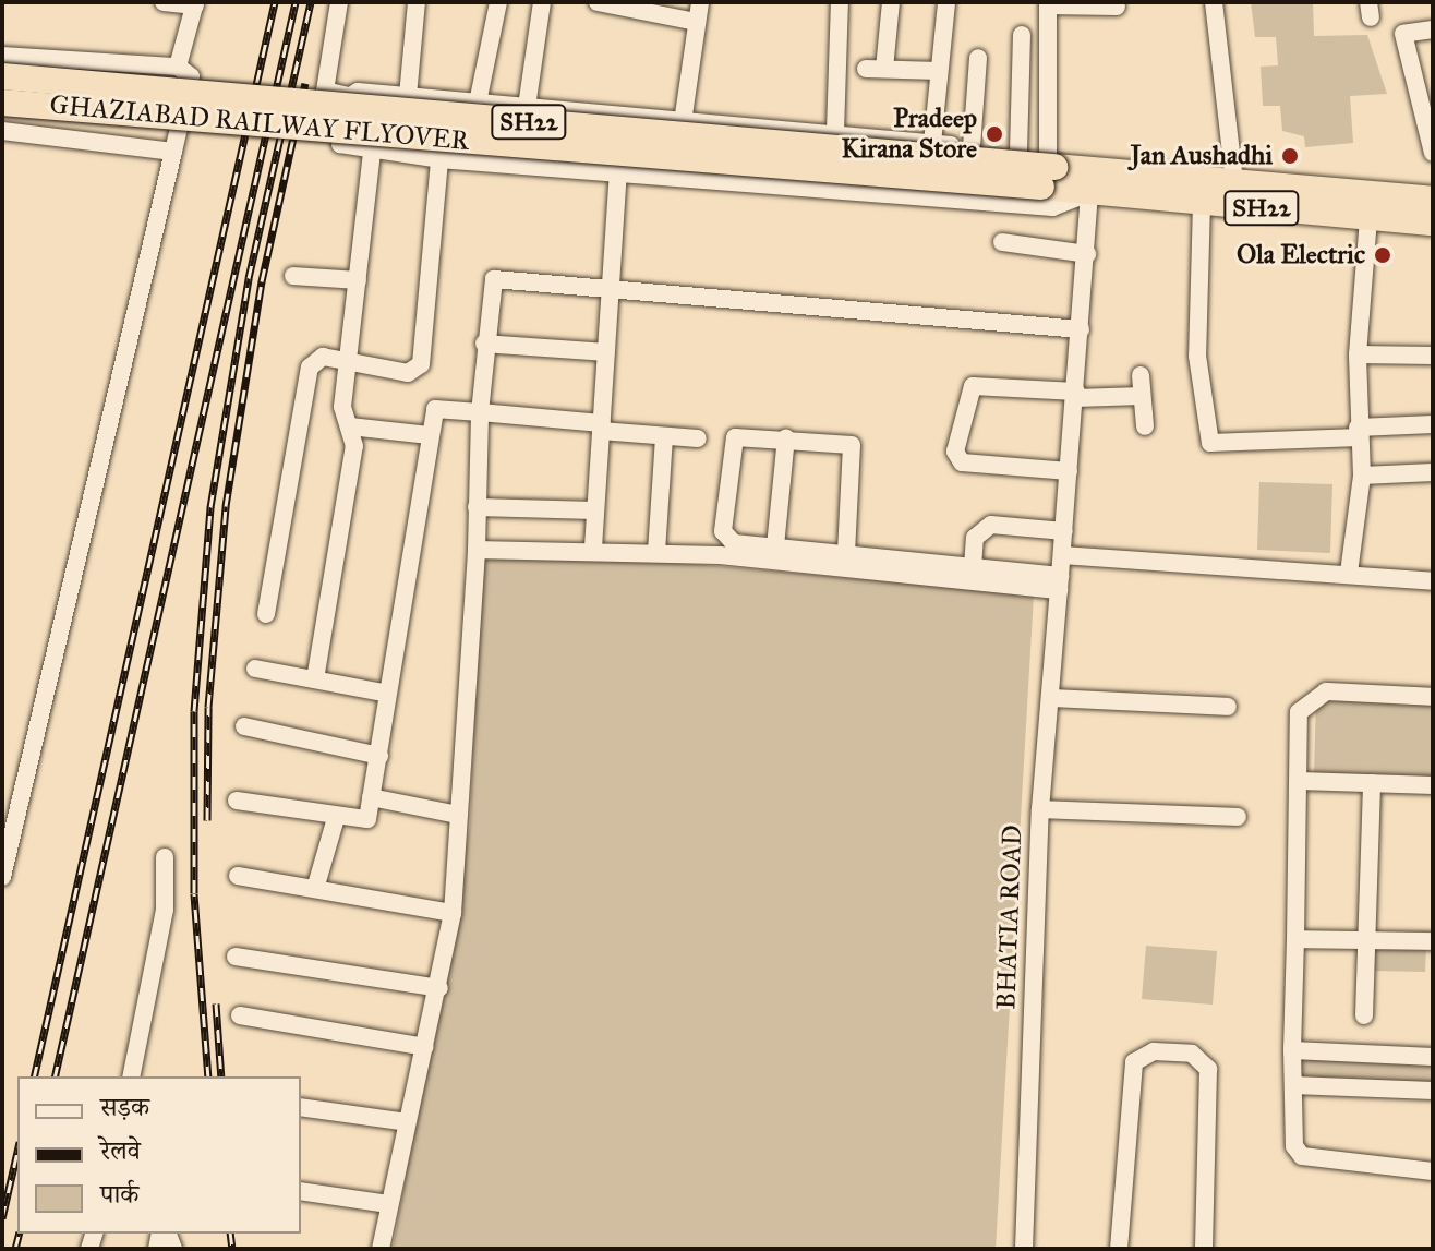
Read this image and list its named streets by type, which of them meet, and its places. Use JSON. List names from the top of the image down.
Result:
{
  "streets": {
    "highway": ["SH22", "GHAZIABAD RAILWAY FLYOVER"],
    "street": ["BHATIA ROAD"]
  },
  "crossings": [
    ["SH22", "GHAZIABAD RAILWAY FLYOVER"],
    ["SH22", "BHATIA ROAD"],
    ["GHAZIABAD RAILWAY FLYOVER", "BHATIA ROAD"]
  ],
  "places": ["Pradeep Kirana Store", "Jan Aushadhi", "Ola Electric"],
  "legend": ["सड़क", "रेलवे", "पार्क"]
}
